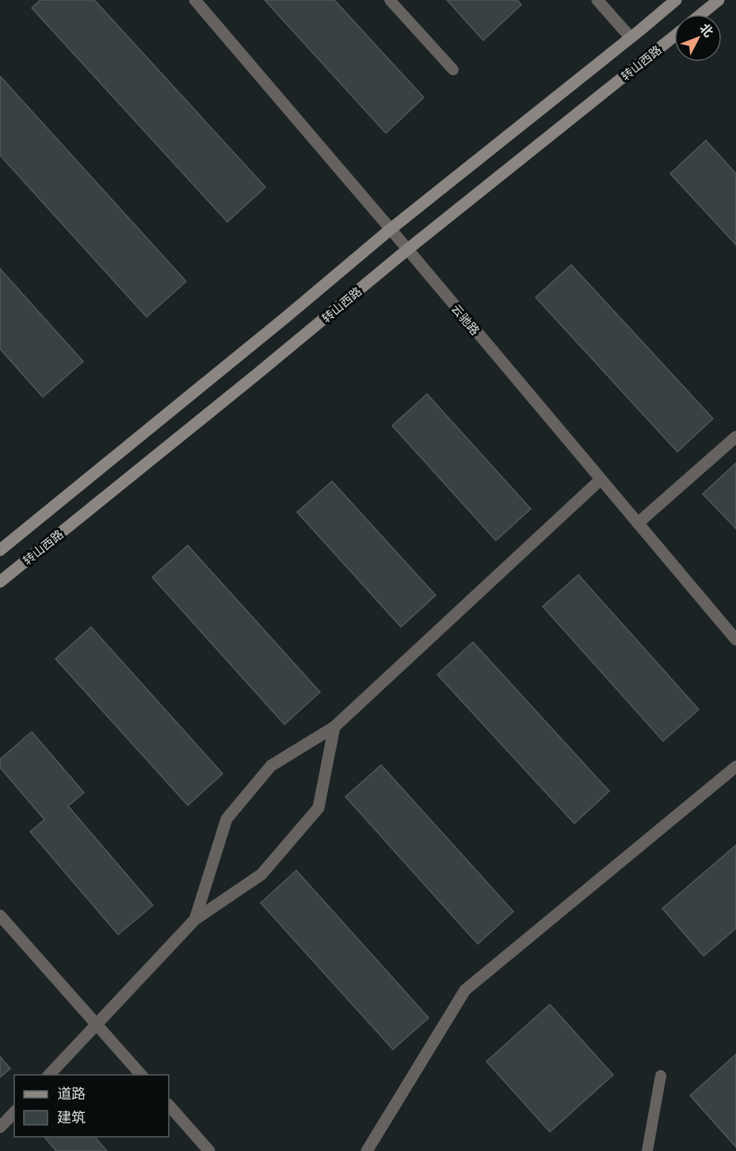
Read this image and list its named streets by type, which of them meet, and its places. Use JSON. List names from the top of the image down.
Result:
{
  "streets": {
    "main road": ["转山西路"],
    "street": ["云驰路"]
  },
  "crossings": [
    ["转山西路", "云驰路"]
  ],
  "legend": ["道路", "建筑"],
  "north": "top right"
}
